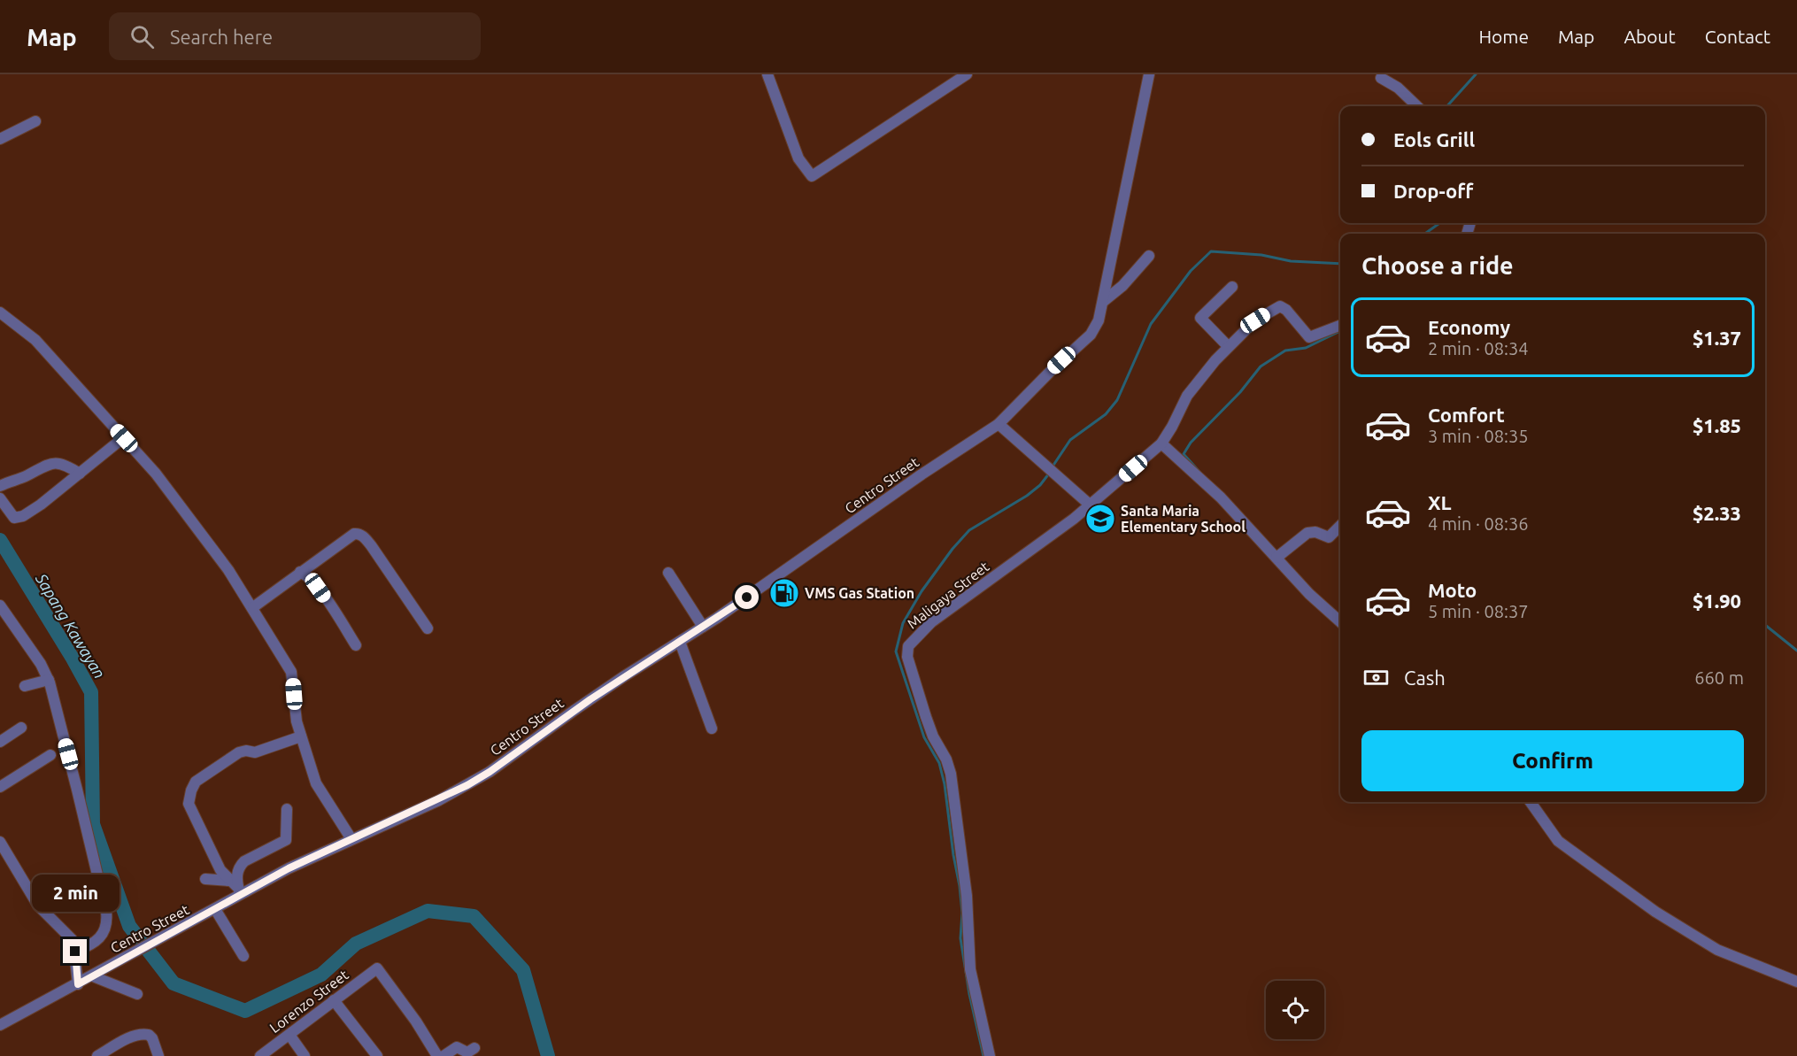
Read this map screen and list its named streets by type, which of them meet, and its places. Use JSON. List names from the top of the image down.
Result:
{
  "streets": {
    "street": ["Centro Street", "Maligaya Street", "Lorenzo Street"]
  },
  "water": ["Sapang Kawayan"],
  "places": {
    "school or university": ["Santa Maria Elementary School"],
    "fuel station": ["VMS Gas Station"]
  },
  "page": {
    "header": "Map",
    "search": "Search here",
    "nav": [
      "Home",
      "Map",
      "About",
      "Contact"
    ],
    "banner": ["Eols Grill", "Drop-off"],
    "heading": "Choose a ride",
    "list": [
      {
        "name": "Economy",
        "note": "2 min · 08:34",
        "value": "$1.37"
      },
      {
        "name": "Comfort",
        "note": "3 min · 08:35",
        "value": "$1.85"
      },
      {
        "name": "XL",
        "note": "4 min · 08:36",
        "value": "$2.33"
      },
      {
        "name": "Moto",
        "note": "5 min · 08:37",
        "value": "$1.90"
      }
    ],
    "pay": ["Cash", "660 m"],
    "buttons": "Confirm",
    "bubble": "2 min"
  }
}
